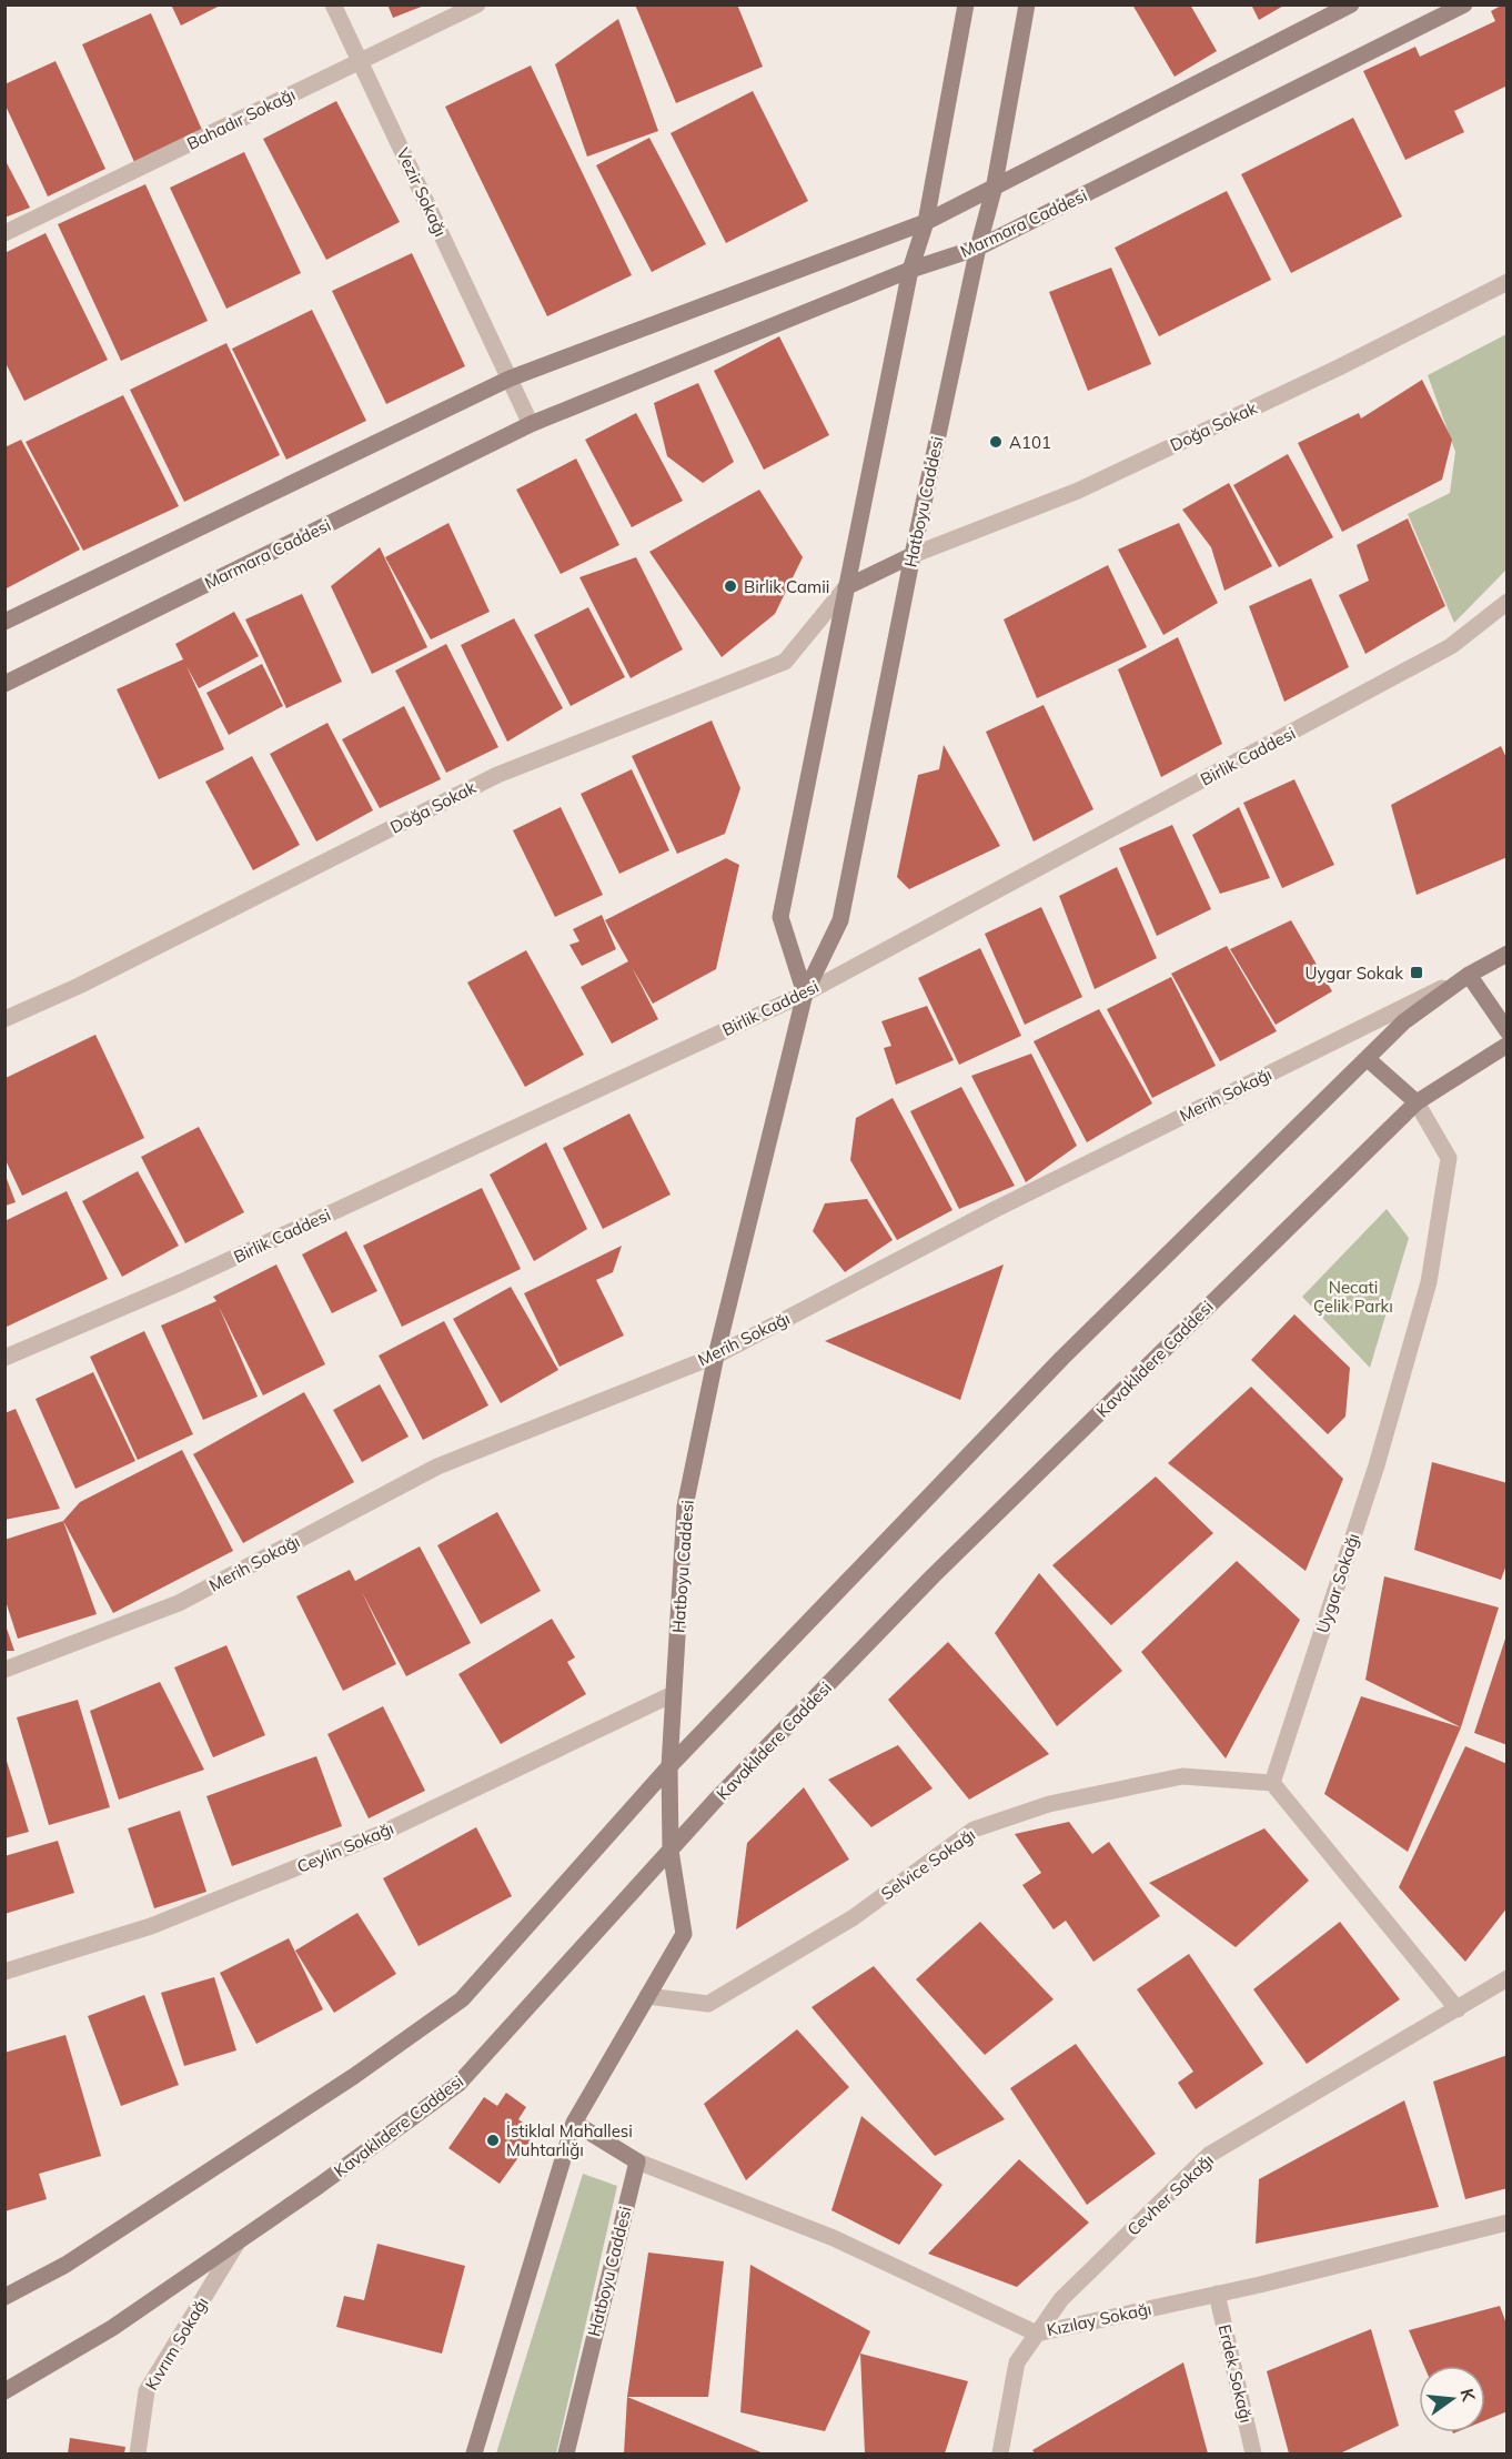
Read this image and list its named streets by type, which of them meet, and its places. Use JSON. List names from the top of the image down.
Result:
{
  "streets": {
    "street": [
      "Bahadır Sokağı",
      "Vezir Sokağı",
      "Marmara Caddesi",
      "Doğa Sokak",
      "Hatboyu Caddesi",
      "Birlik Caddesi",
      "Merih Sokağı",
      "Kavaklıdere Caddesi",
      "Uygar Sokağı",
      "Ceylin Sokağı",
      "Selvice Sokağı",
      "Cevher Sokağı",
      "Kızılay Sokağı",
      "Kıvrım Sokağı",
      "Erdek Sokağı"
    ]
  },
  "crossings": [
    ["Bahadır Sokağı", "Vezir Sokağı"],
    ["Marmara Caddesi", "Hatboyu Caddesi"],
    ["Doğa Sokak", "Hatboyu Caddesi"],
    ["Hatboyu Caddesi", "Birlik Caddesi"],
    ["Hatboyu Caddesi", "Merih Sokağı"],
    ["Hatboyu Caddesi", "Kavaklıdere Caddesi"],
    ["Hatboyu Caddesi", "Ceylin Sokağı"],
    ["Hatboyu Caddesi", "Selvice Sokağı"],
    ["Hatboyu Caddesi", "Kızılay Sokağı"],
    ["Kavaklıdere Caddesi", "Uygar Sokağı"],
    ["Kavaklıdere Caddesi", "Kıvrım Sokağı"],
    ["Uygar Sokağı", "Selvice Sokağı"],
    ["Cevher Sokağı", "Kızılay Sokağı"],
    ["Kızılay Sokağı", "Erdek Sokağı"]
  ],
  "parks": ["Necati Çelik Parkı"],
  "places": {
    "other": ["A101", "Birlik Camii", "İstiklal Mahallesi Muhtarlığı"],
    "transit": ["Uygar Sokak"]
  },
  "north": "right"
}
